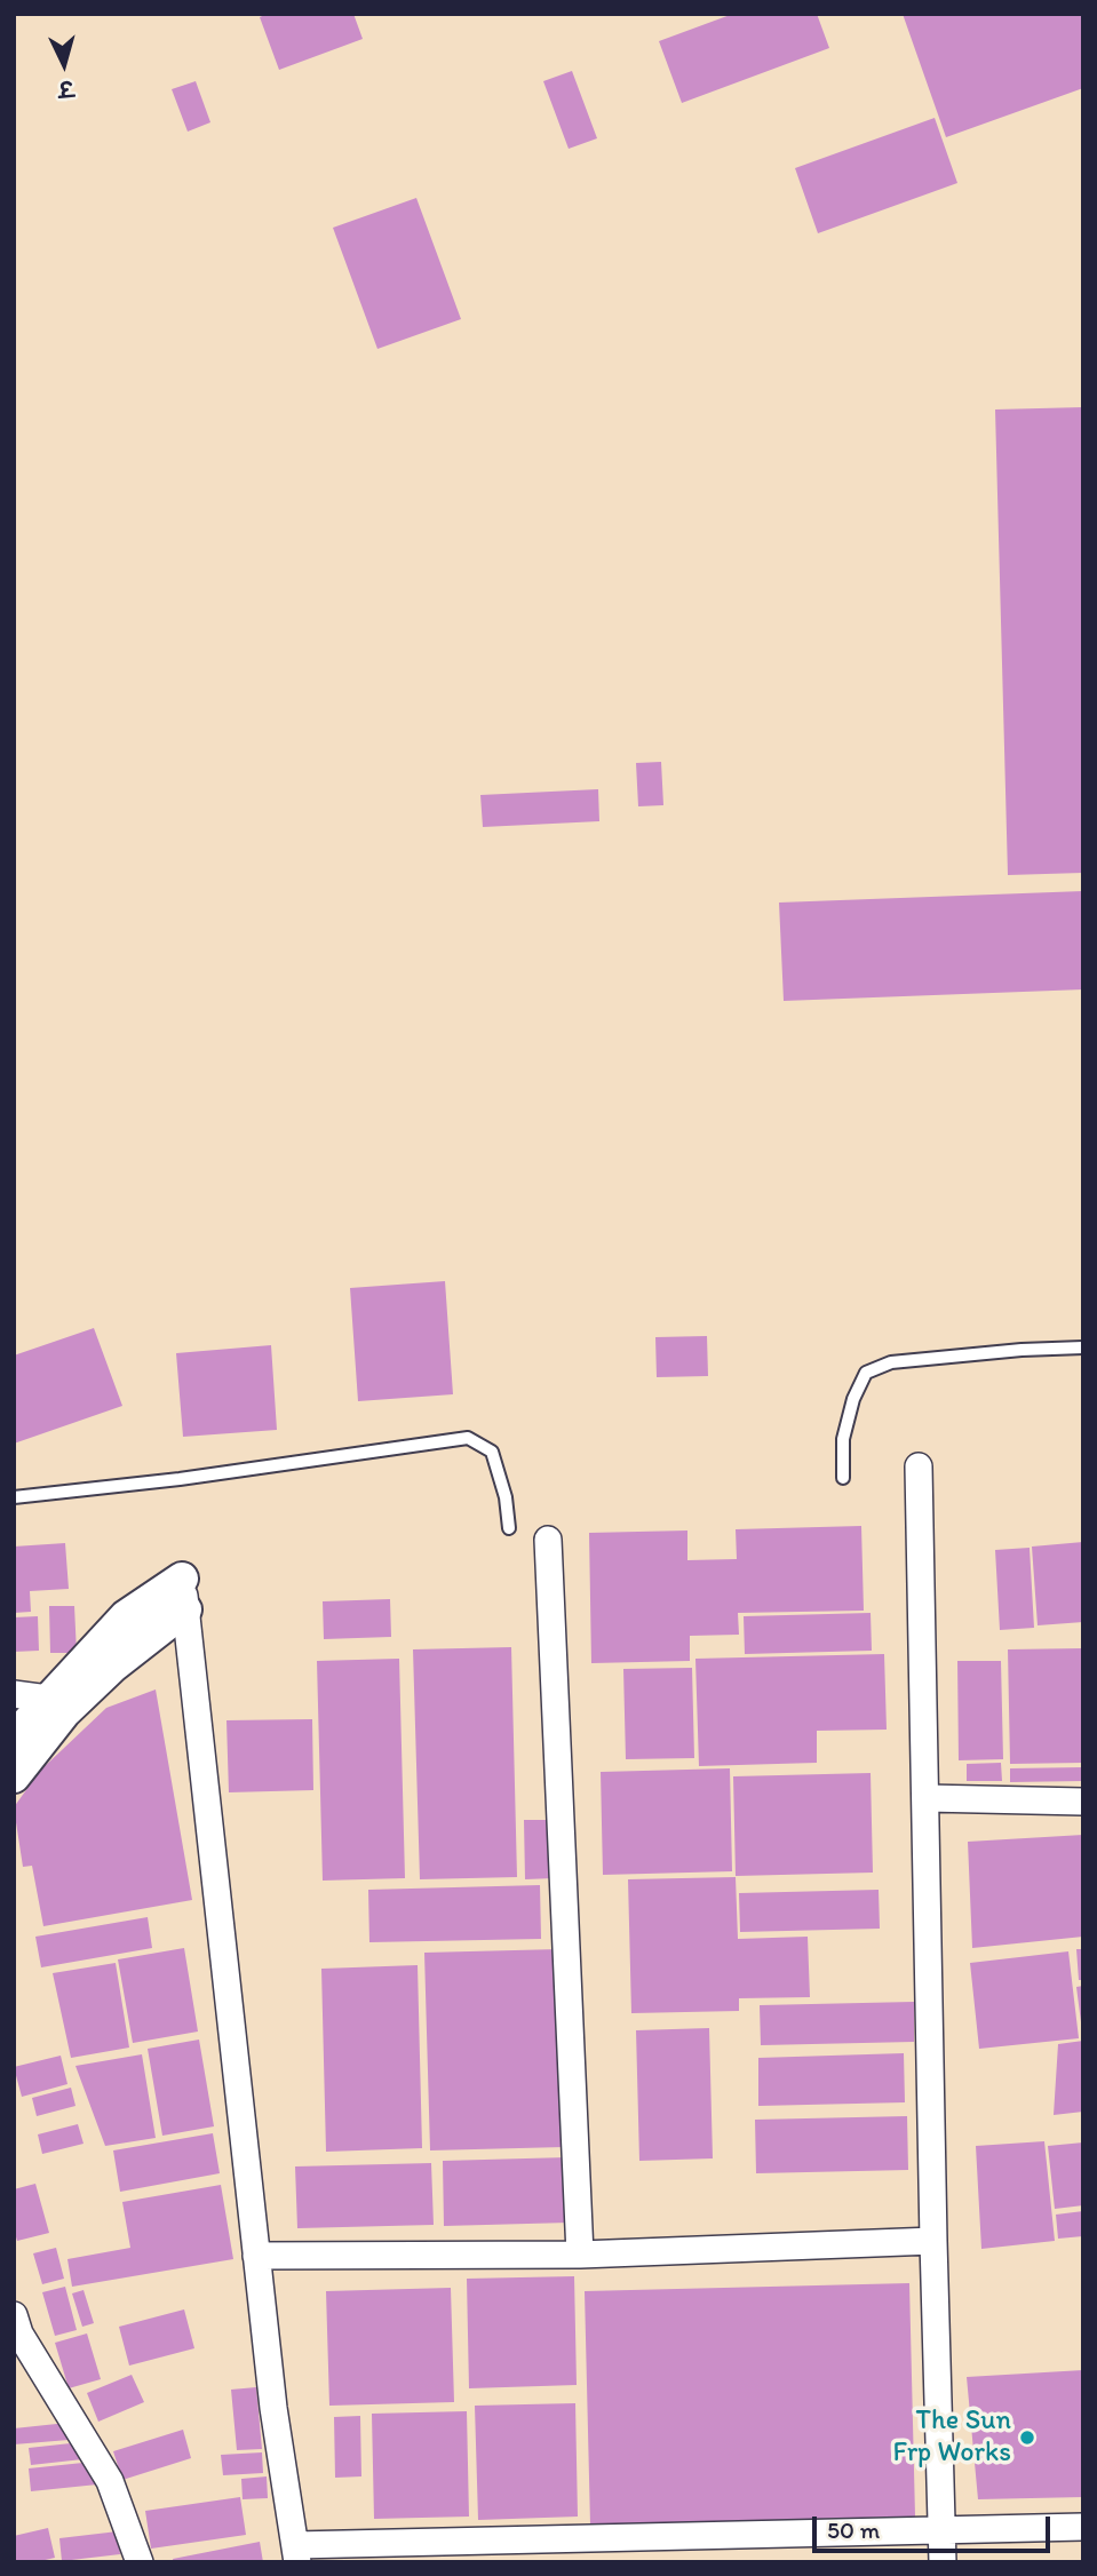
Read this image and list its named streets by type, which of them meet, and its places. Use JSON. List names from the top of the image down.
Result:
{
  "places": ["The Sun Frp Works"],
  "scale_bar": "50 m",
  "north": "bottom"
}
